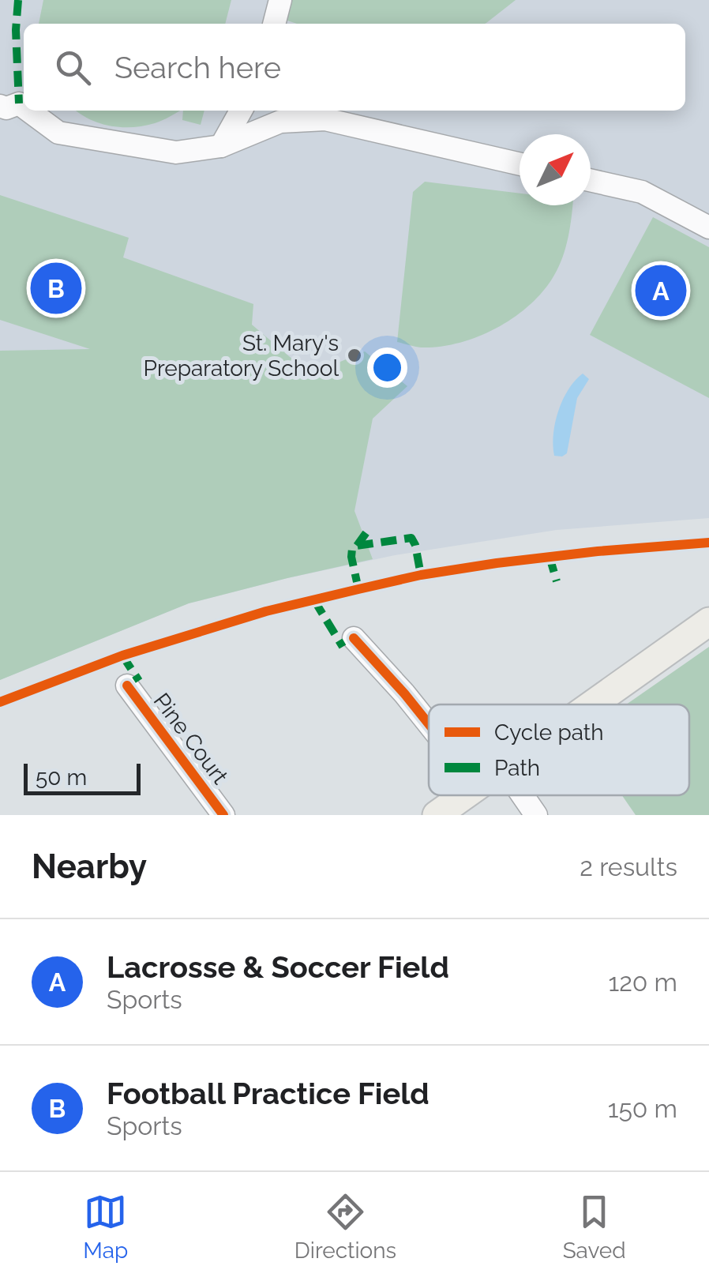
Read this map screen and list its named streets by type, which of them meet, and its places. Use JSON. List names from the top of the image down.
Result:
{
  "streets": {
    "street": ["Pine Court"]
  },
  "places": ["St. Mary's Preparatory School"],
  "legend": ["Cycle path", "Path"],
  "scale_bar": "50 m",
  "north": "top right",
  "page": {
    "search": "Search here",
    "pins": ["B", "A"],
    "scale": "50 m",
    "heading": ["Nearby", "2 results"],
    "list": [
      {
        "mark": "A",
        "name": "Lacrosse & Soccer Field",
        "note": "Sports",
        "value": "120 m"
      },
      {
        "mark": "B",
        "name": "Football Practice Field",
        "note": "Sports",
        "value": "150 m"
      }
    ],
    "nav": ["Map", "Directions", "Saved"]
  }
}
